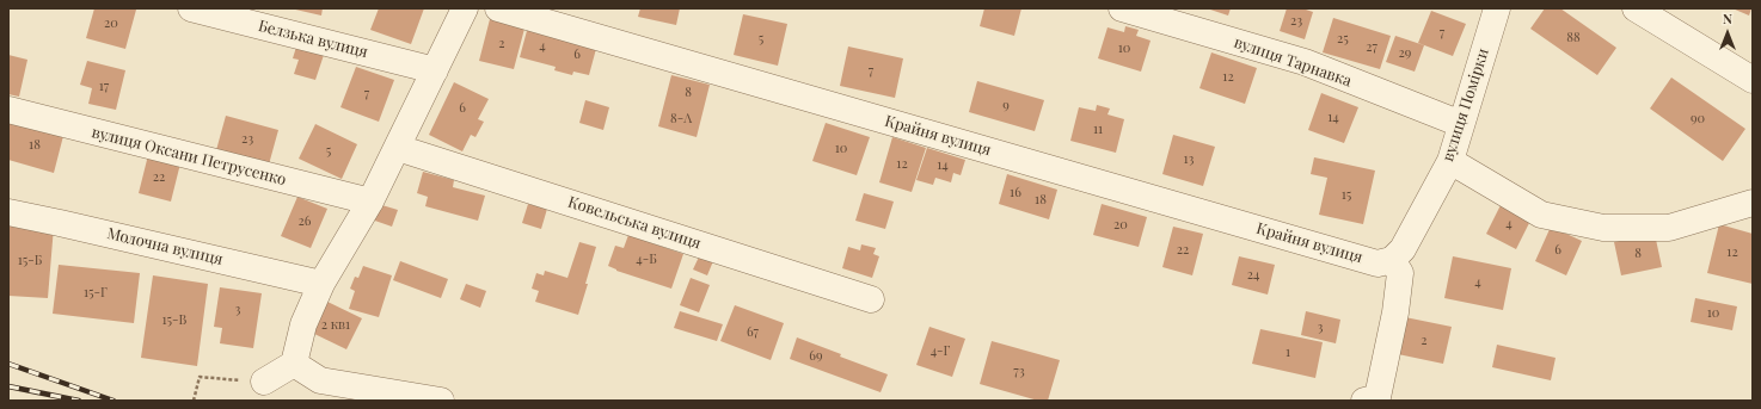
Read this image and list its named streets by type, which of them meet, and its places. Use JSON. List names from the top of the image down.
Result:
{
  "streets": {
    "street": [
      "Белзька вулиця",
      "вулиця Тарнавка",
      "вулиця Помірки",
      "Крайня вулиця",
      "вулиця Оксани Петрусенко",
      "Ковельська вулиця",
      "Молочна вулиця"
    ]
  },
  "crossings": [
    ["вулиця Тарнавка", "вулиця Помірки"],
    ["вулиця Помірки", "Крайня вулиця"]
  ],
  "house_numbers": [
    "23",
    "20",
    "7",
    "88",
    "5",
    "25",
    "2",
    "4",
    "27",
    "10",
    "29",
    "6",
    "7",
    "12",
    "17",
    "8",
    "7",
    "9",
    "6",
    "14",
    "8-А",
    "90",
    "11",
    "23",
    "18",
    "10",
    "5",
    "13",
    "12",
    "14",
    "22",
    "16",
    "15",
    "18",
    "26",
    "4",
    "20",
    "22",
    "6",
    "12",
    "8",
    "4-Б",
    "15-Б",
    "24",
    "4",
    "15-Г",
    "3",
    "10",
    "15-В",
    "2 кв1",
    "3",
    "67",
    "2",
    "4-Г",
    "1",
    "69",
    "73"
  ],
  "north": "top"
}
